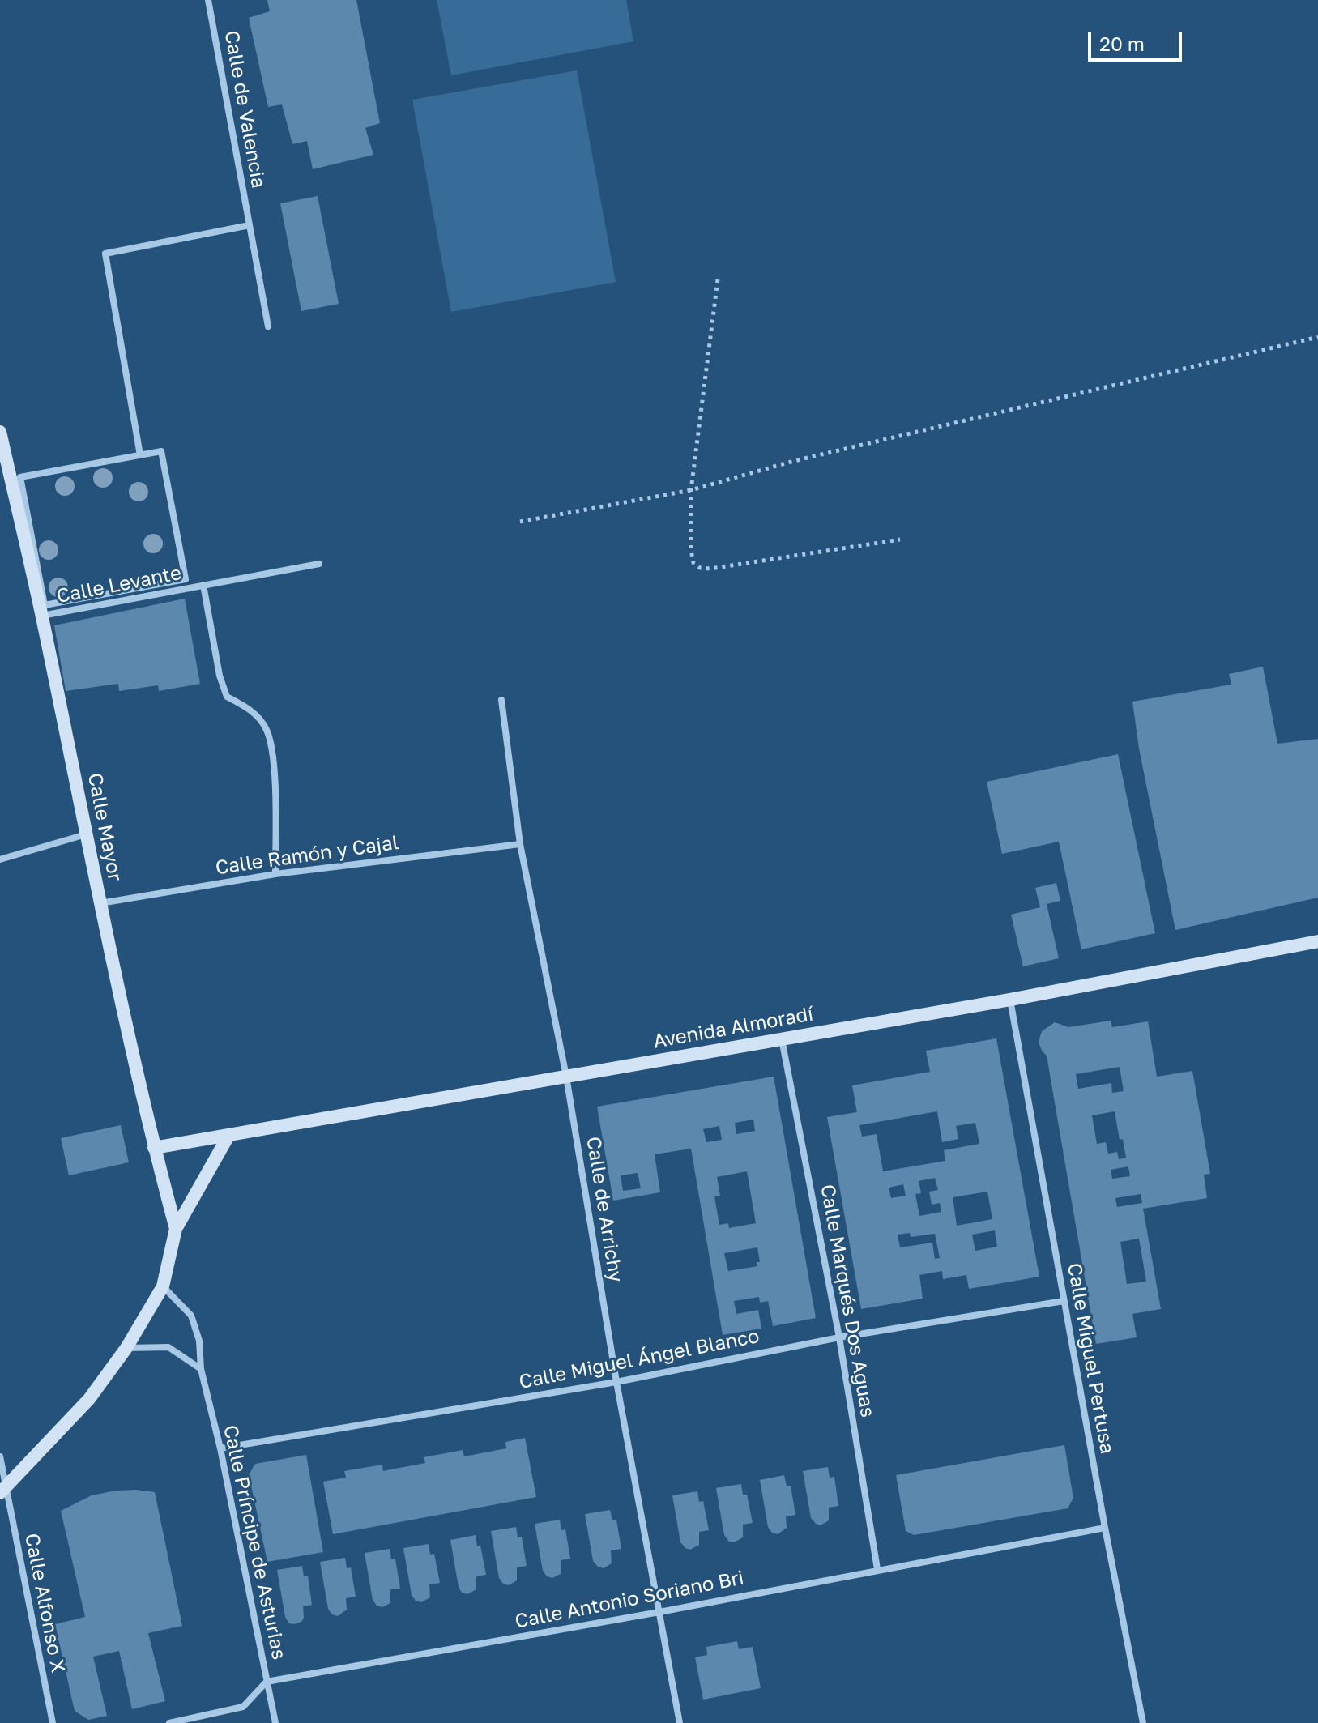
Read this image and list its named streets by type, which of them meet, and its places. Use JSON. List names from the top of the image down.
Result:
{
  "streets": {
    "street": [
      "Calle de Valencia",
      "Calle Levante",
      "Calle Mayor",
      "Calle Ramón y Cajal",
      "Avenida Almoradí",
      "Calle de Arrichy",
      "Calle Marqués Dos Aguas",
      "Calle Miguel Pertusa",
      "Calle Miguel Ángel Blanco",
      "Calle Príncipe de Asturias",
      "Calle Antonio Soriano Bri",
      "Calle Alfonso X"
    ]
  },
  "crossings": [
    ["Calle Levante", "Calle Mayor"],
    ["Calle Levante", "Calle Ramón y Cajal"],
    ["Calle Mayor", "Calle Ramón y Cajal"],
    ["Calle Mayor", "Avenida Almoradí"],
    ["Calle Ramón y Cajal", "Calle de Arrichy"],
    ["Avenida Almoradí", "Calle de Arrichy"],
    ["Avenida Almoradí", "Calle Marqués Dos Aguas"],
    ["Avenida Almoradí", "Calle Miguel Pertusa"],
    ["Calle de Arrichy", "Calle Miguel Ángel Blanco"],
    ["Calle de Arrichy", "Calle Antonio Soriano Bri"],
    ["Calle Marqués Dos Aguas", "Calle Miguel Ángel Blanco"],
    ["Calle Marqués Dos Aguas", "Calle Antonio Soriano Bri"],
    ["Calle Miguel Pertusa", "Calle Miguel Ángel Blanco"],
    ["Calle Miguel Pertusa", "Calle Antonio Soriano Bri"],
    ["Calle Miguel Ángel Blanco", "Calle Príncipe de Asturias"],
    ["Calle Príncipe de Asturias", "Calle Antonio Soriano Bri"]
  ],
  "scale_bar": "20 m"
}
